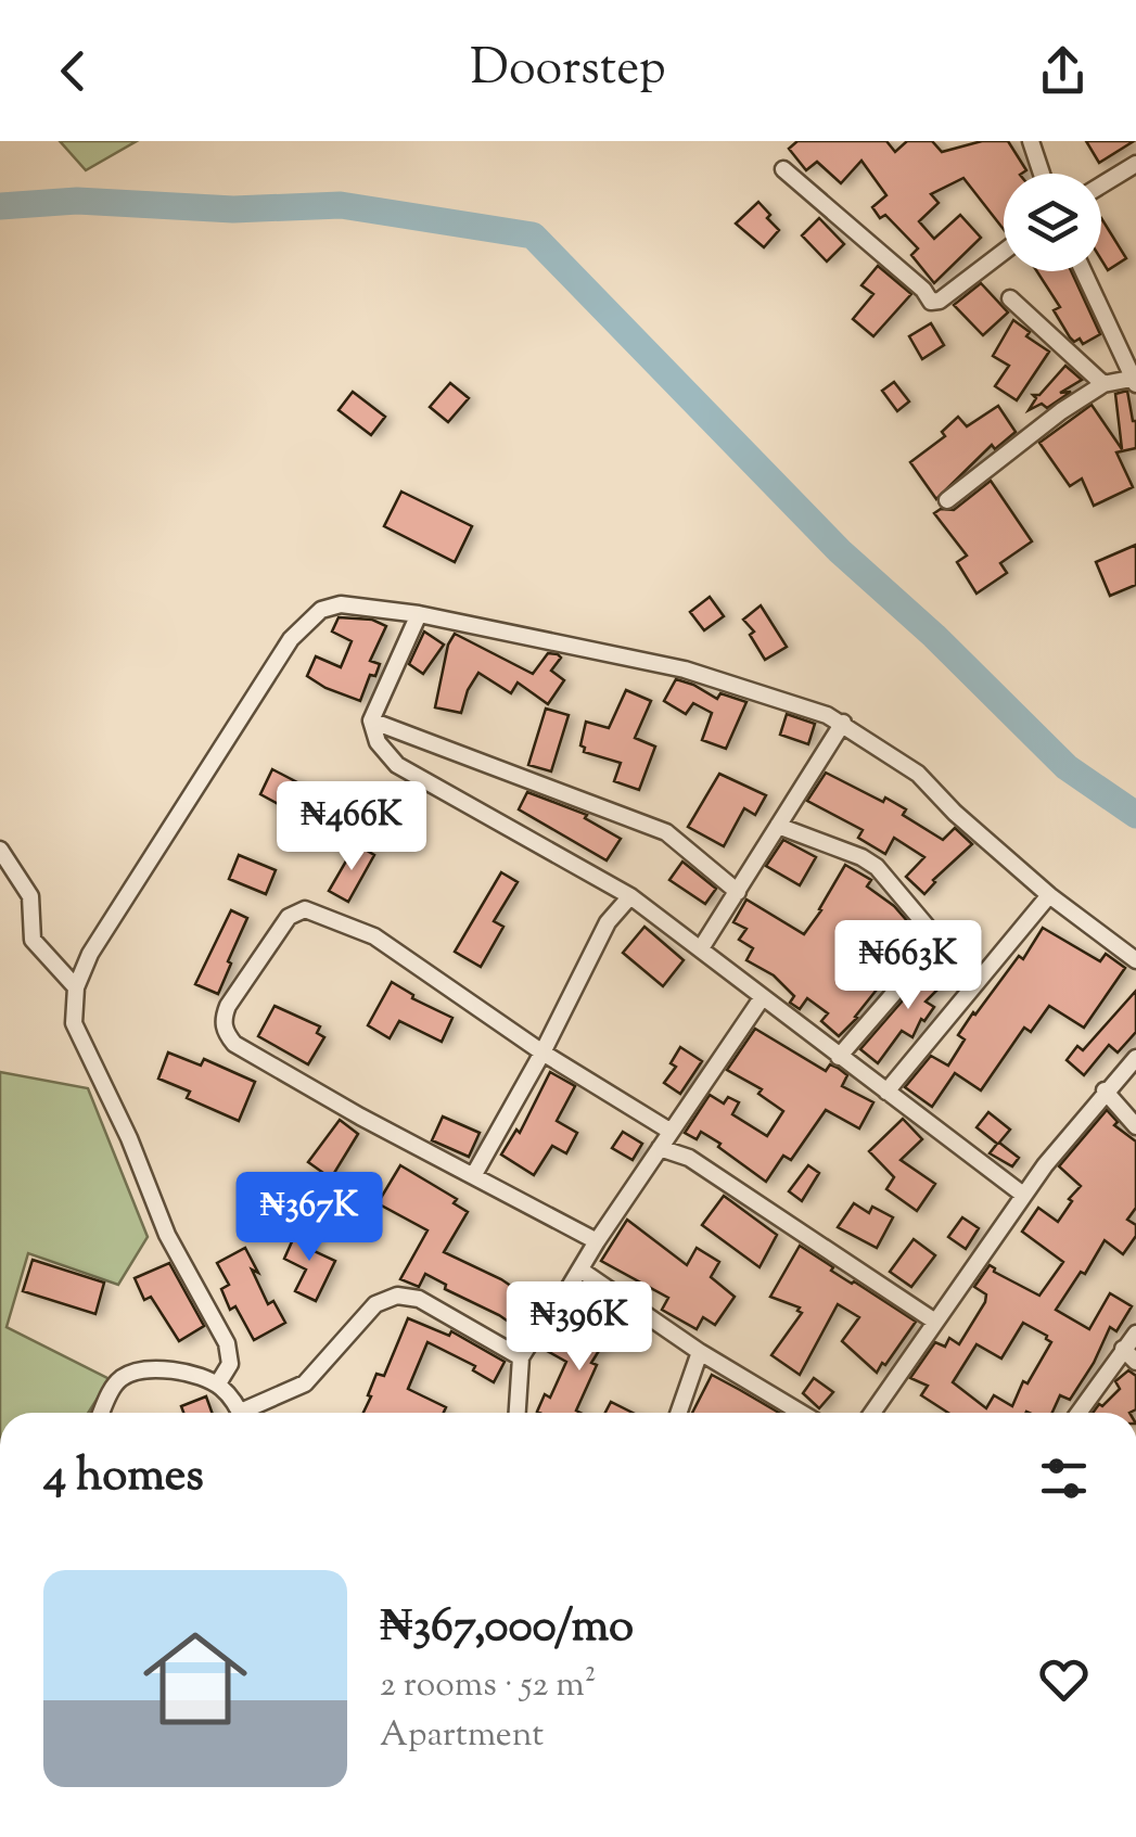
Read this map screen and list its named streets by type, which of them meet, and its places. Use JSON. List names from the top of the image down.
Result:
{
  "page": {
    "header": "Doorstep",
    "price": [
      "₦466K",
      "₦663K",
      "₦367K",
      "₦396K"
    ],
    "heading": "4 homes",
    "list": [
      {
        "name": "₦367,000/mo",
        "note": "2 rooms · 52 m² · Apartment"
      }
    ]
  }
}
